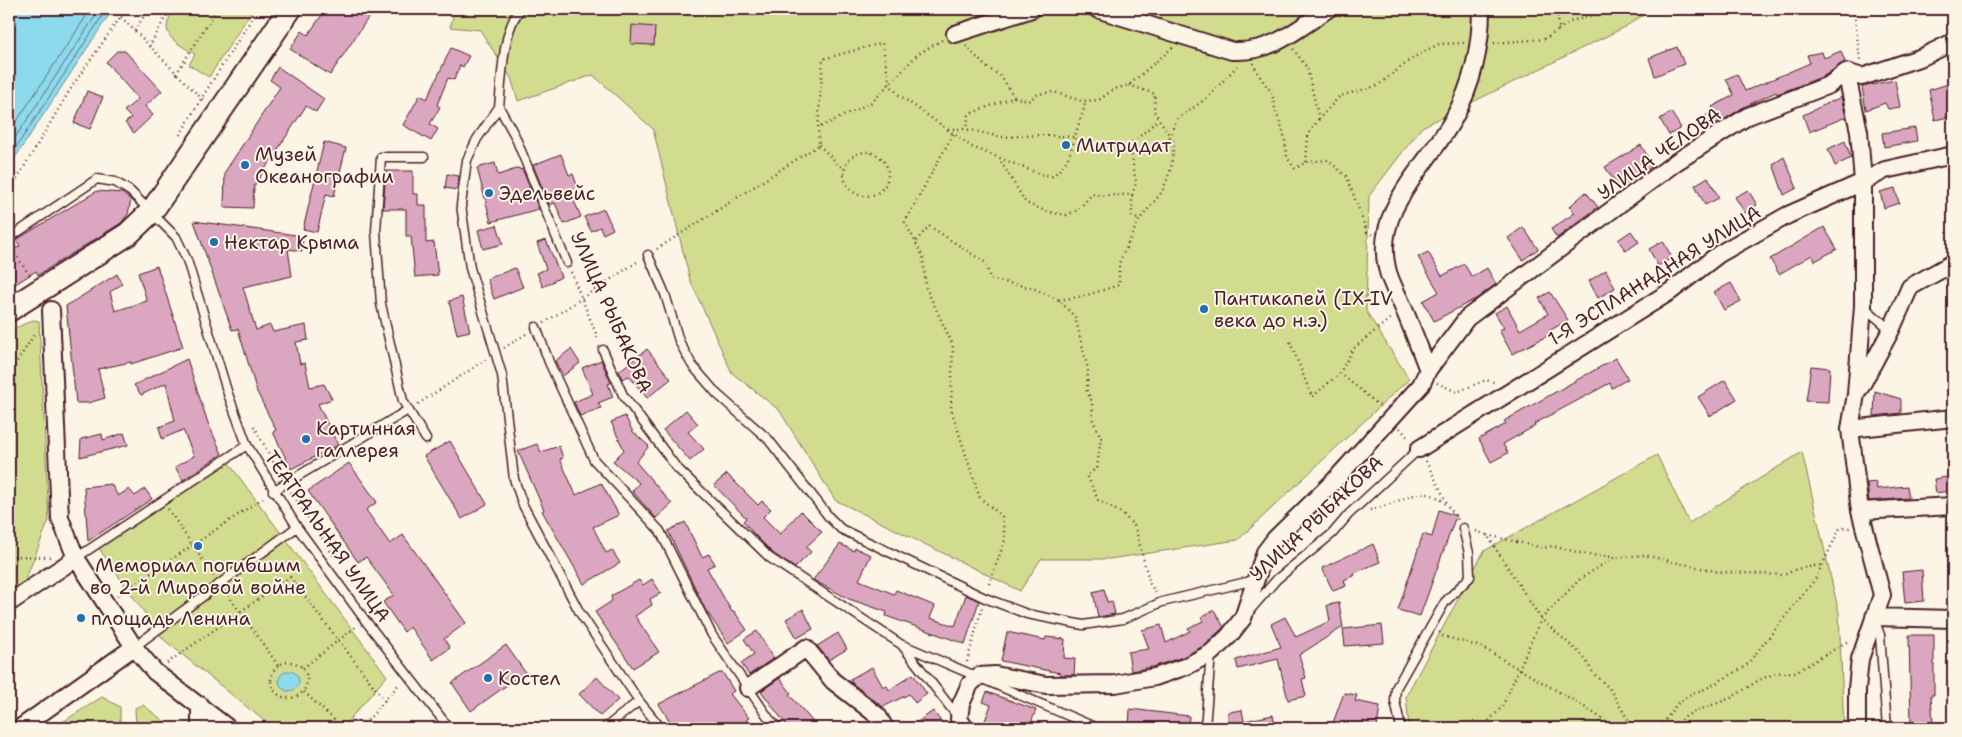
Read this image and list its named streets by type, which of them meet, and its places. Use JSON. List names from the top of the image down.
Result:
{
  "streets": {
    "street": ["УЛИЦА ЧЕЛОВА", "1-Я ЭСПЛАНАДНАЯ УЛИЦА"],
    "lane": ["УЛИЦА РЫБАКОВА", "ТЕАТРАЛЬНАЯ УЛИЦА"]
  },
  "crossings": [
    ["УЛИЦА ЧЕЛОВА", "УЛИЦА РЫБАКОВА"],
    ["1-Я ЭСПЛАНАДНАЯ УЛИЦА", "УЛИЦА РЫБАКОВА"]
  ],
  "places": [
    "Митридат",
    "Музей Океанографии",
    "Эдельвейс",
    "Нектар Крыма",
    "Пантикапей (IX-IV века до н.э.)",
    "Картинная галлерея",
    "Мемориал погибшим во 2-й Мировой войне",
    "площадь Ленина",
    "Костел"
  ]
}
